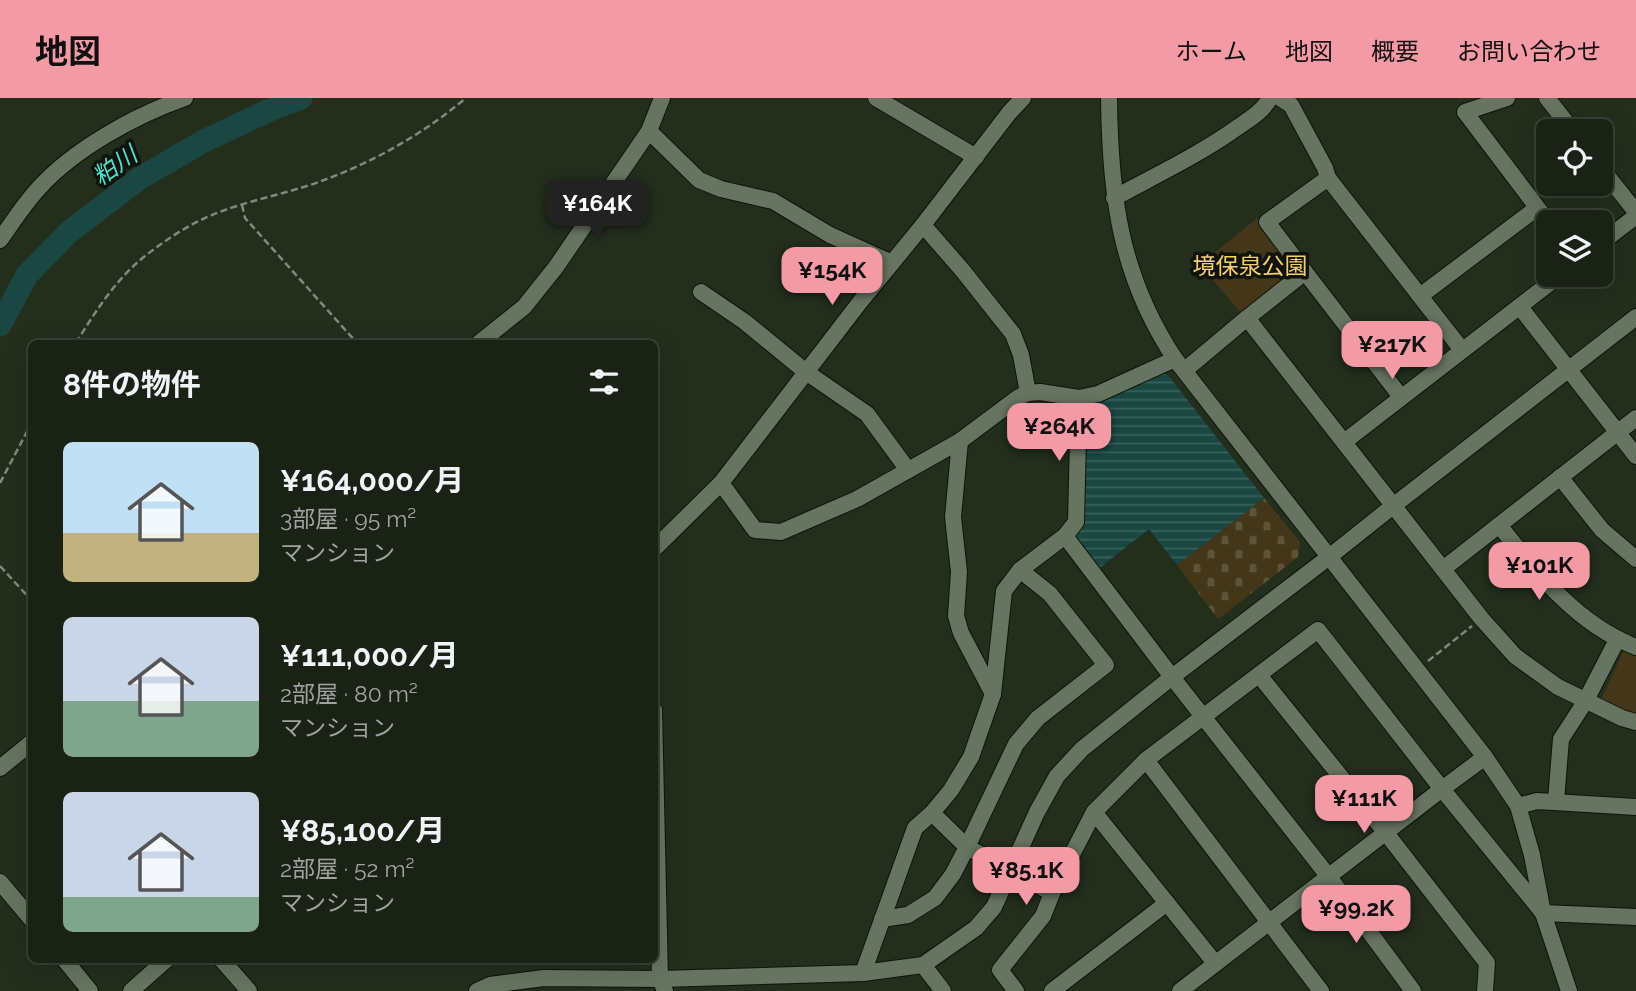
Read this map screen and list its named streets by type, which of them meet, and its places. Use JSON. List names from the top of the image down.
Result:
{
  "water": ["粕川"],
  "parks": ["境保泉公園"],
  "page": {
    "header": "地図",
    "nav": [
      "ホーム",
      "地図",
      "概要",
      "お問い合わせ"
    ],
    "price": [
      "¥164K",
      "¥154K",
      "¥217K",
      "¥264K",
      "¥101K",
      "¥111K",
      "¥85.1K",
      "¥99.2K"
    ],
    "heading": "8件の物件",
    "list": [
      {
        "name": "¥164,000/月",
        "note": "3部屋 · 95 m² · マンション"
      },
      {
        "name": "¥111,000/月",
        "note": "2部屋 · 80 m² · マンション"
      },
      {
        "name": "¥85,100/月",
        "note": "2部屋 · 52 m² · マンション"
      }
    ]
  }
}
